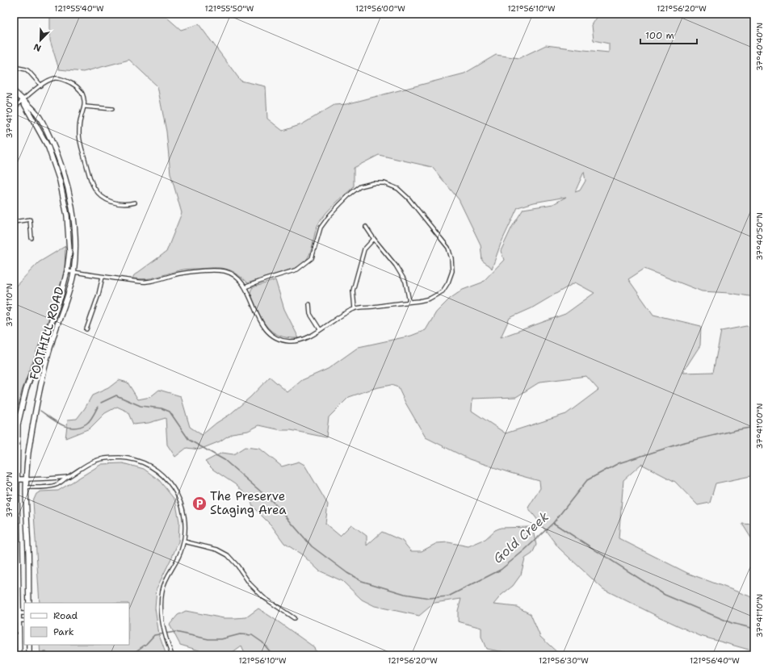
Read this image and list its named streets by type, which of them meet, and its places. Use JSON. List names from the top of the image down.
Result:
{
  "streets": {
    "main road": ["FOOTHILL ROAD"]
  },
  "water": ["Gold Creek"],
  "places": {
    "parking": ["The Preserve Staging Area"]
  },
  "legend": ["Road", "Park"],
  "scale_bar": "100 m",
  "north": "bottom left",
  "coordinates": [
    "121°55'40\"W",
    "121°55'50\"W",
    "121°56'00\"W",
    "121°56'10\"W",
    "121°56'20\"W",
    "37°40'40\"N",
    "37°41'00\"N",
    "37°40'50\"N",
    "37°41'10\"N",
    "37°41'20\"N",
    "121°56'30\"W",
    "121°56'40\"W"
  ]
}
